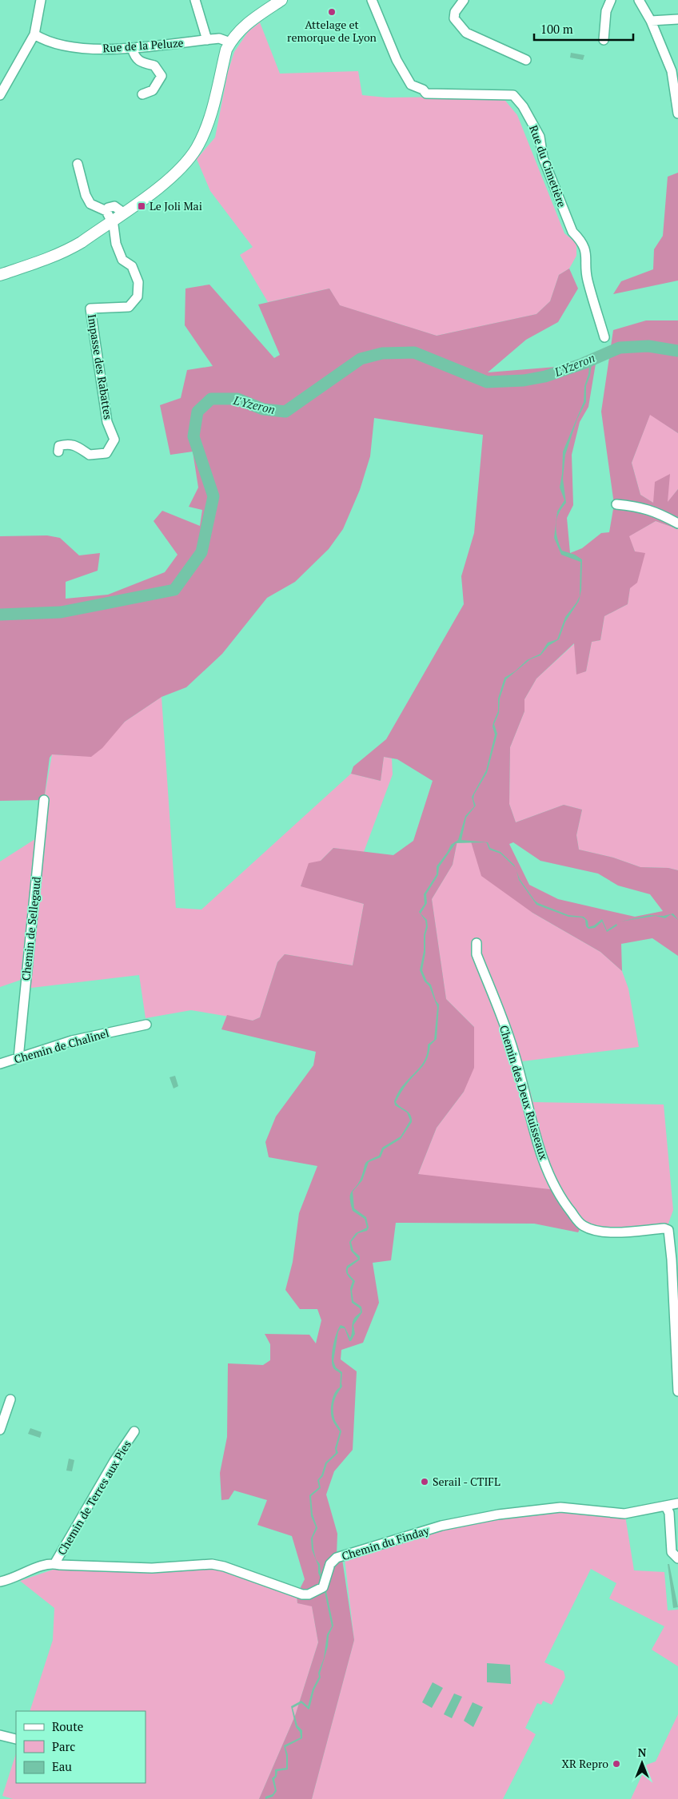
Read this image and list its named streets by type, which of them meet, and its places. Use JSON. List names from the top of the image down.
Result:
{
  "streets": {
    "street": [
      "Rue de la Peluze",
      "Rue du Cimetière",
      "Impasse des Rabattes",
      "Chemin de Sellegaud",
      "Chemin de Chalinel",
      "Chemin des Deux Ruisseaux",
      "Chemin de Terres aux Pies",
      "Chemin du Finday"
    ]
  },
  "crossings": [
    ["Chemin de Sellegaud", "Chemin de Chalinel"],
    ["Chemin de Terres aux Pies", "Chemin du Finday"]
  ],
  "water": ["L'Yzeron"],
  "places": {
    "other": ["Attelage et remorque de Lyon", "Serail - CTIFL", "XR Repro"],
    "transit": ["Le Joli Mai"]
  },
  "legend": ["Route", "Parc", "Eau"],
  "scale_bar": "100 m",
  "north": "top"
}
